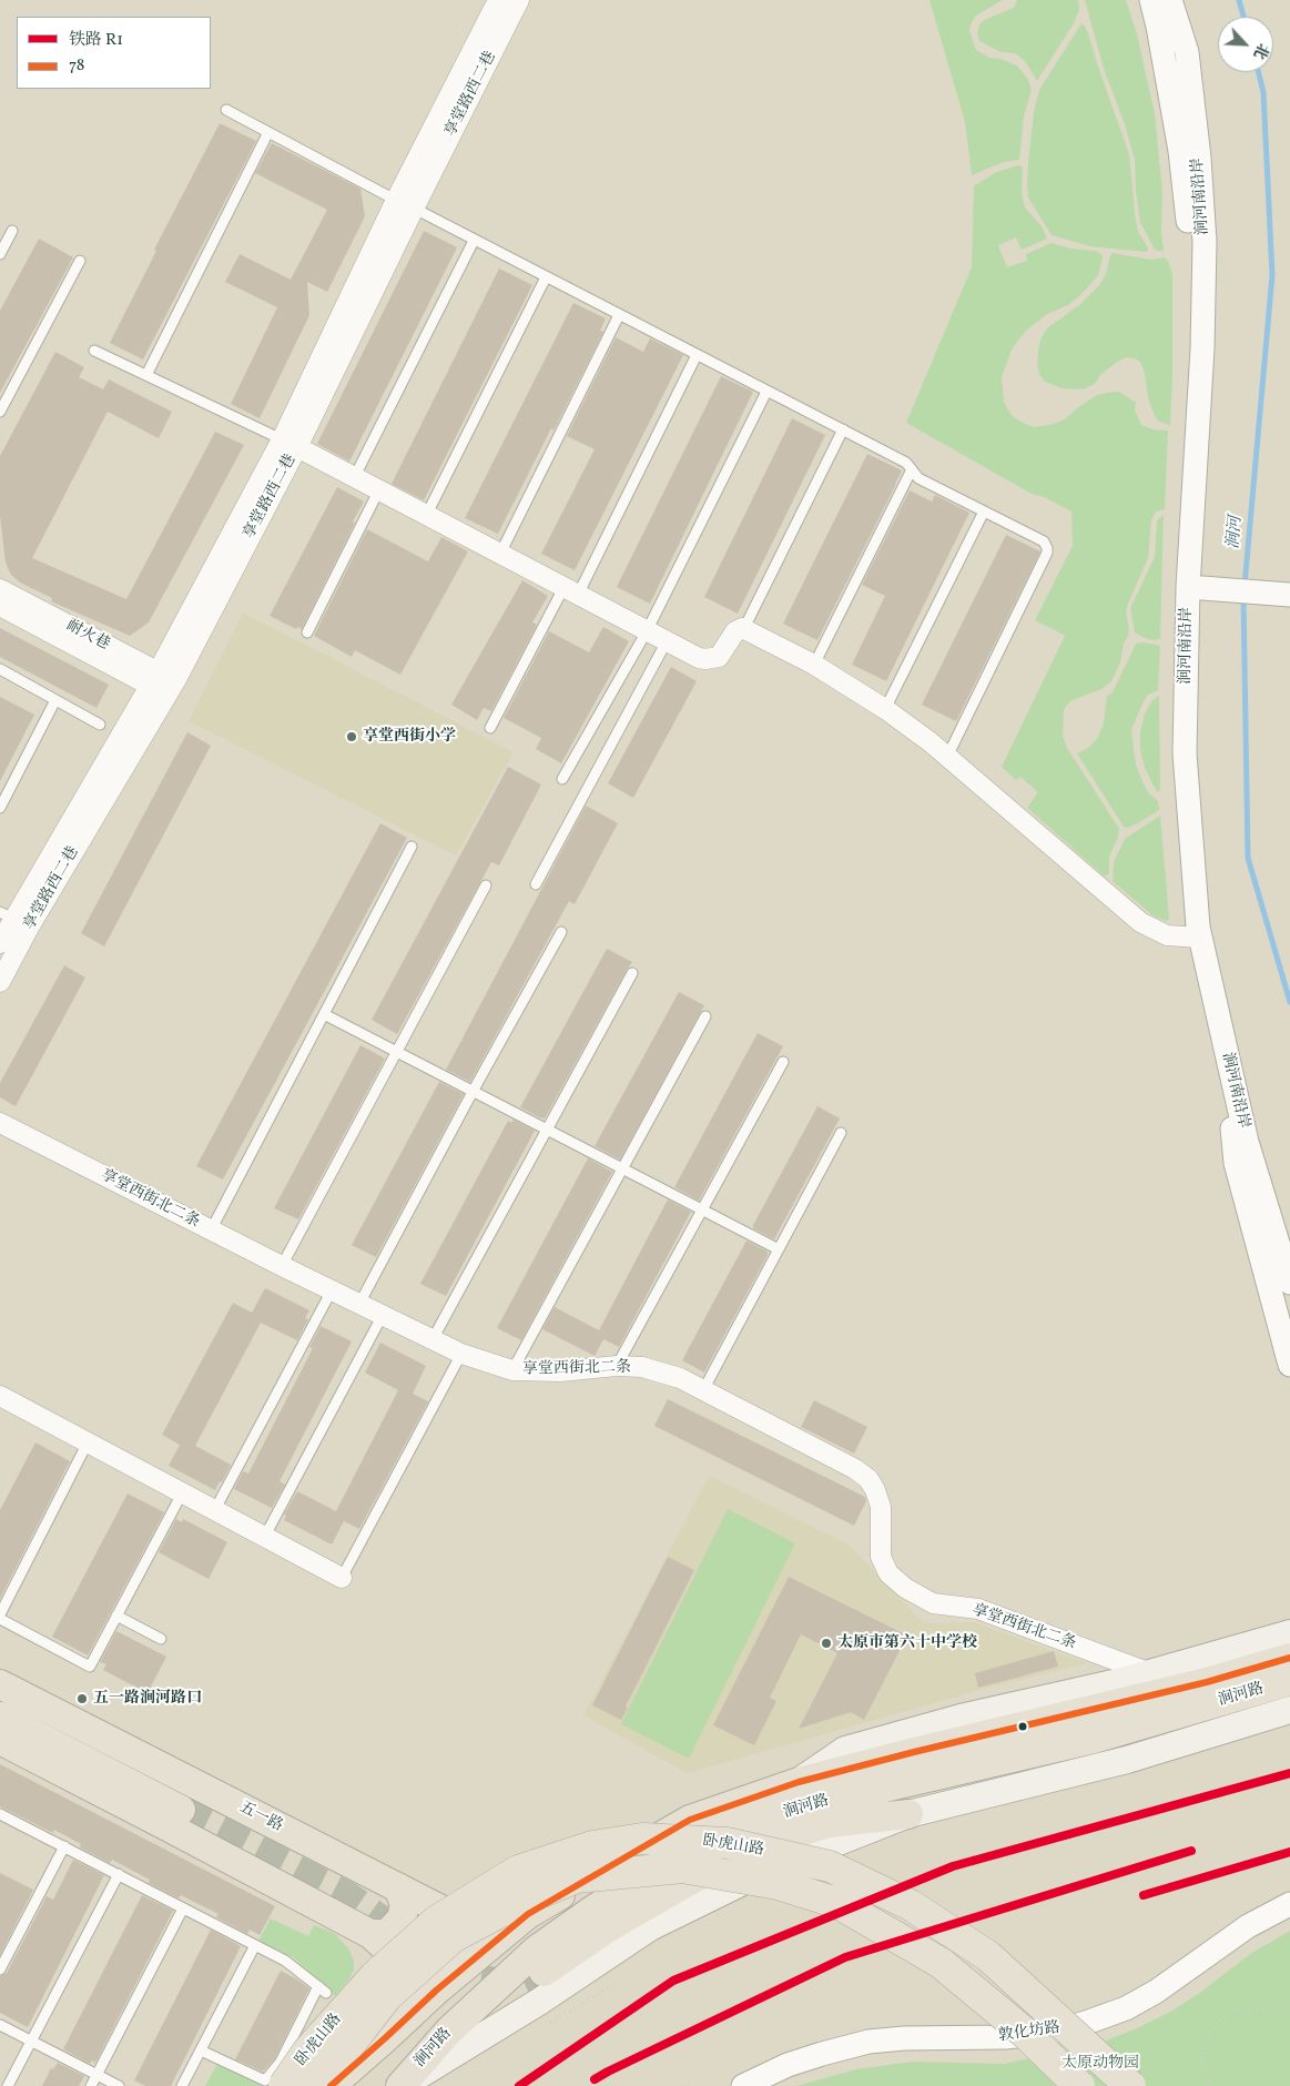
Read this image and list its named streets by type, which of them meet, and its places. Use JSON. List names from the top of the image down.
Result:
{
  "streets": {
    "highway": ["卧虎山路"],
    "main road": ["涧河路", "五一路"],
    "street": [
      "享堂路西二巷",
      "涧河南沿岸",
      "耐火巷",
      "享堂西街北二条",
      "敦化坊路"
    ]
  },
  "crossings": [
    ["享堂路西二巷", "耐火巷"],
    ["享堂西街北二条", "涧河路"],
    ["涧河路", "五一路"]
  ],
  "water": ["涧河"],
  "parks": ["太原动物园"],
  "places": ["享堂西街小学", "太原市第六十中学校", "五一路涧河路口"],
  "lines": ["transit line 78", "rail line R1"],
  "legend": ["铁路 R1", "78"],
  "north": "bottom right"
}
